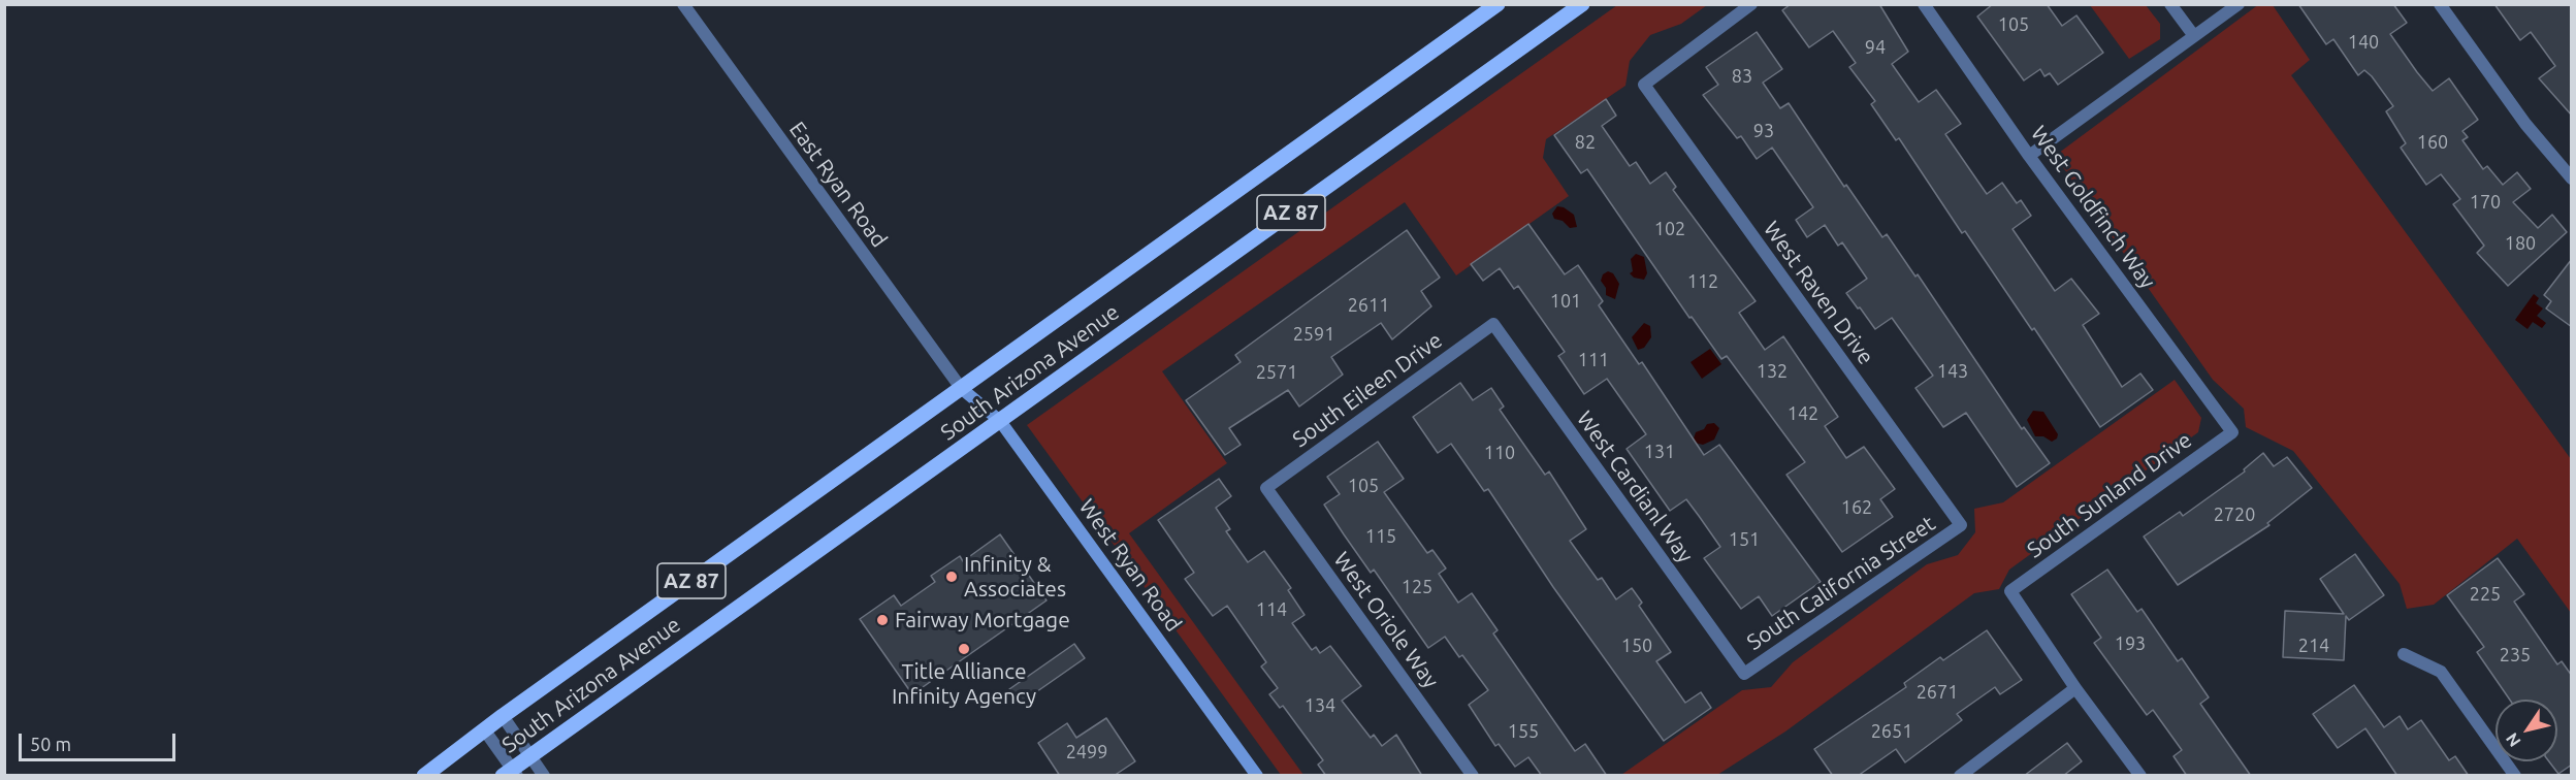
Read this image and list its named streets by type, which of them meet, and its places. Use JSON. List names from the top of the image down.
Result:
{
  "streets": {
    "main road": ["AZ 87", "South Arizona Avenue"],
    "street": [
      "East Ryan Road",
      "West Goldfinch Way",
      "West Raven Drive",
      "South Eileen Drive",
      "West Cardianl Way",
      "South Sunland Drive",
      "West Ryan Road",
      "South California Street",
      "West Oriole Way"
    ]
  },
  "crossings": [
    ["East Ryan Road", "South Arizona Avenue"],
    ["East Ryan Road", "West Ryan Road"],
    ["West Goldfinch Way", "South Sunland Drive"],
    ["West Raven Drive", "South California Street"],
    ["South Arizona Avenue", "West Ryan Road"],
    ["South Eileen Drive", "West Cardianl Way"],
    ["South Eileen Drive", "West Oriole Way"],
    ["West Cardianl Way", "South California Street"]
  ],
  "places": ["Infinity & Associates", "Fairway Mortgage", "Title Alliance Infinity Agency"],
  "house_numbers": [
    "105",
    "140",
    "94",
    "83",
    "93",
    "82",
    "160",
    "170",
    "102",
    "180",
    "112",
    "101",
    "2611",
    "2591",
    "111",
    "132",
    "143",
    "2571",
    "142",
    "131",
    "110",
    "105",
    "162",
    "2720",
    "115",
    "151",
    "125",
    "225",
    "114",
    "193",
    "150",
    "214",
    "235",
    "2671",
    "134",
    "155",
    "2651",
    "2499"
  ],
  "scale_bar": "50 m",
  "north": "bottom left"
}
